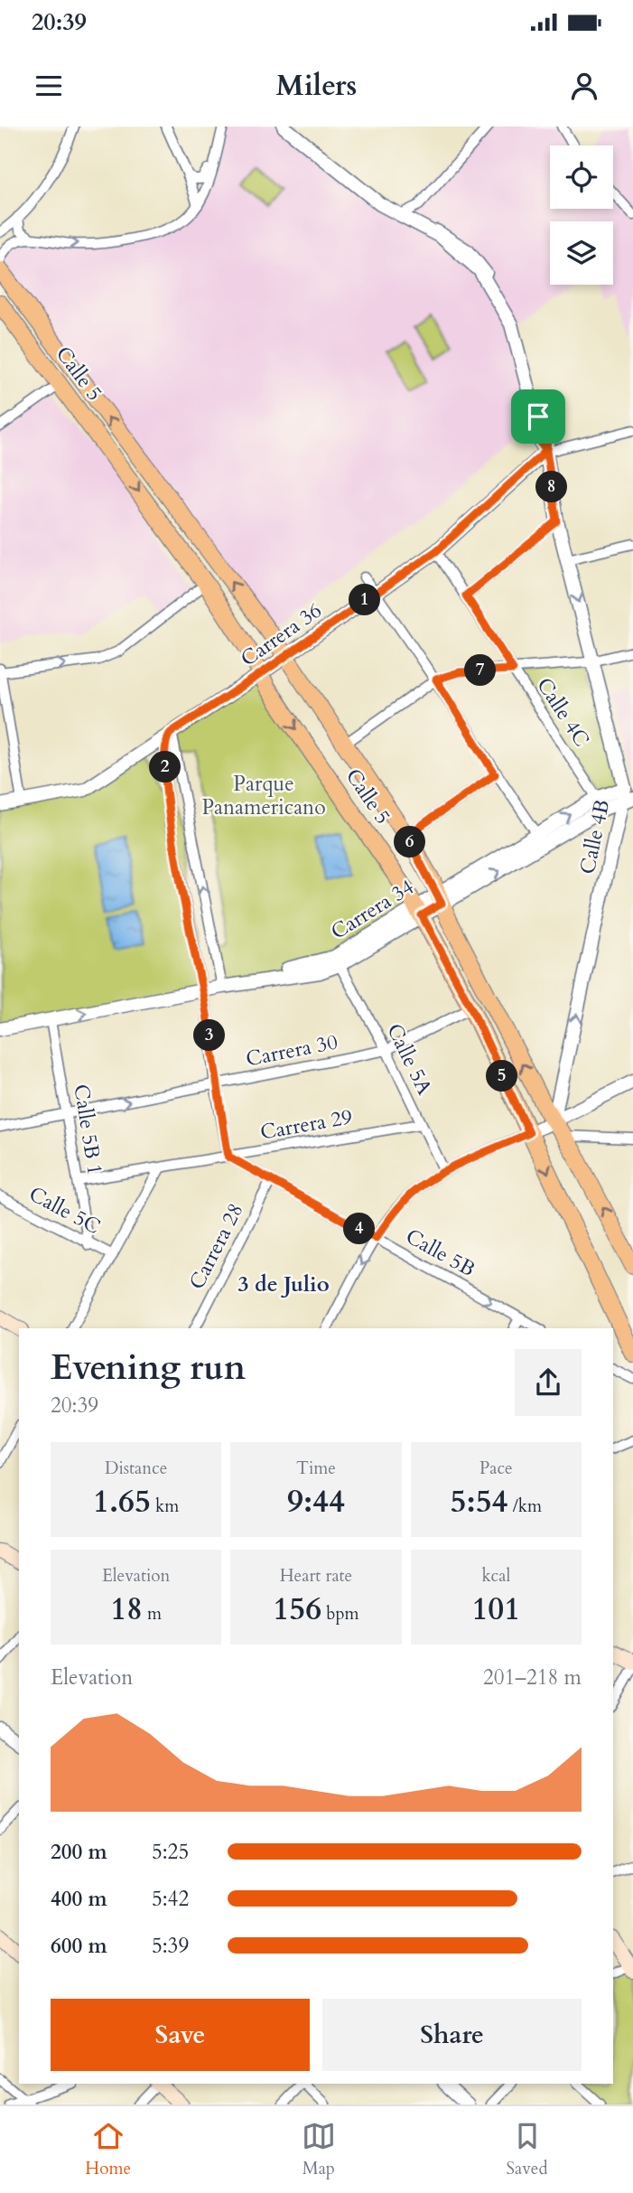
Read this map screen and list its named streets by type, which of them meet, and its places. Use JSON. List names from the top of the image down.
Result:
{
  "streets": {
    "main road": ["Calle 5"],
    "street": [
      "Carrera 36",
      "Calle 4C",
      "Calle 4B",
      "Carrera 34",
      "Carrera 30",
      "Calle 5A",
      "Carrera 29",
      "Calle 5B 1",
      "Calle 5C",
      "Carrera 28",
      "Calle 5B"
    ]
  },
  "crossings": [
    ["Calle 5", "Carrera 36"],
    ["Calle 5", "Calle 4B"],
    ["Calle 5", "Carrera 34"],
    ["Calle 5", "Carrera 30"],
    ["Carrera 36", "Calle 4C"],
    ["Carrera 36", "Calle 4B"],
    ["Calle 4C", "Carrera 34"],
    ["Calle 4B", "Carrera 34"],
    ["Carrera 34", "Calle 5A"],
    ["Carrera 34", "Calle 5B 1"],
    ["Carrera 30", "Calle 5A"],
    ["Carrera 30", "Calle 5B 1"],
    ["Calle 5A", "Carrera 29"],
    ["Carrera 29", "Calle 5B 1"],
    ["Carrera 29", "Calle 5B"],
    ["Calle 5B 1", "Calle 5C"],
    ["Carrera 28", "Calle 5B"]
  ],
  "one_way": ["Calle 5B"],
  "districts": ["3 de Julio"],
  "parks": ["Parque Panamericano"],
  "page": {
    "status": "20:39",
    "header": "Milers",
    "pins": [
      "8",
      "1",
      "7",
      "2",
      "6",
      "3",
      "5",
      "4"
    ],
    "heading": ["Evening run", "20:39"],
    "stats": [
      ["Distance", "1.65 km"],
      ["Time", "9:44"],
      ["Pace", "5:54 /km"],
      ["Elevation", "18 m"],
      ["Heart rate", "156 bpm"],
      ["kcal", "101"]
    ],
    "chart": ["Elevation", "201–218 m"],
    "list": [
      {
        "name": "200 m",
        "note": "5:25"
      },
      {
        "name": "400 m",
        "note": "5:42"
      },
      {
        "name": "600 m",
        "note": "5:39"
      }
    ],
    "buttons": ["Save", "Share"],
    "tabs": ["Home", "Map", "Saved"]
  }
}
